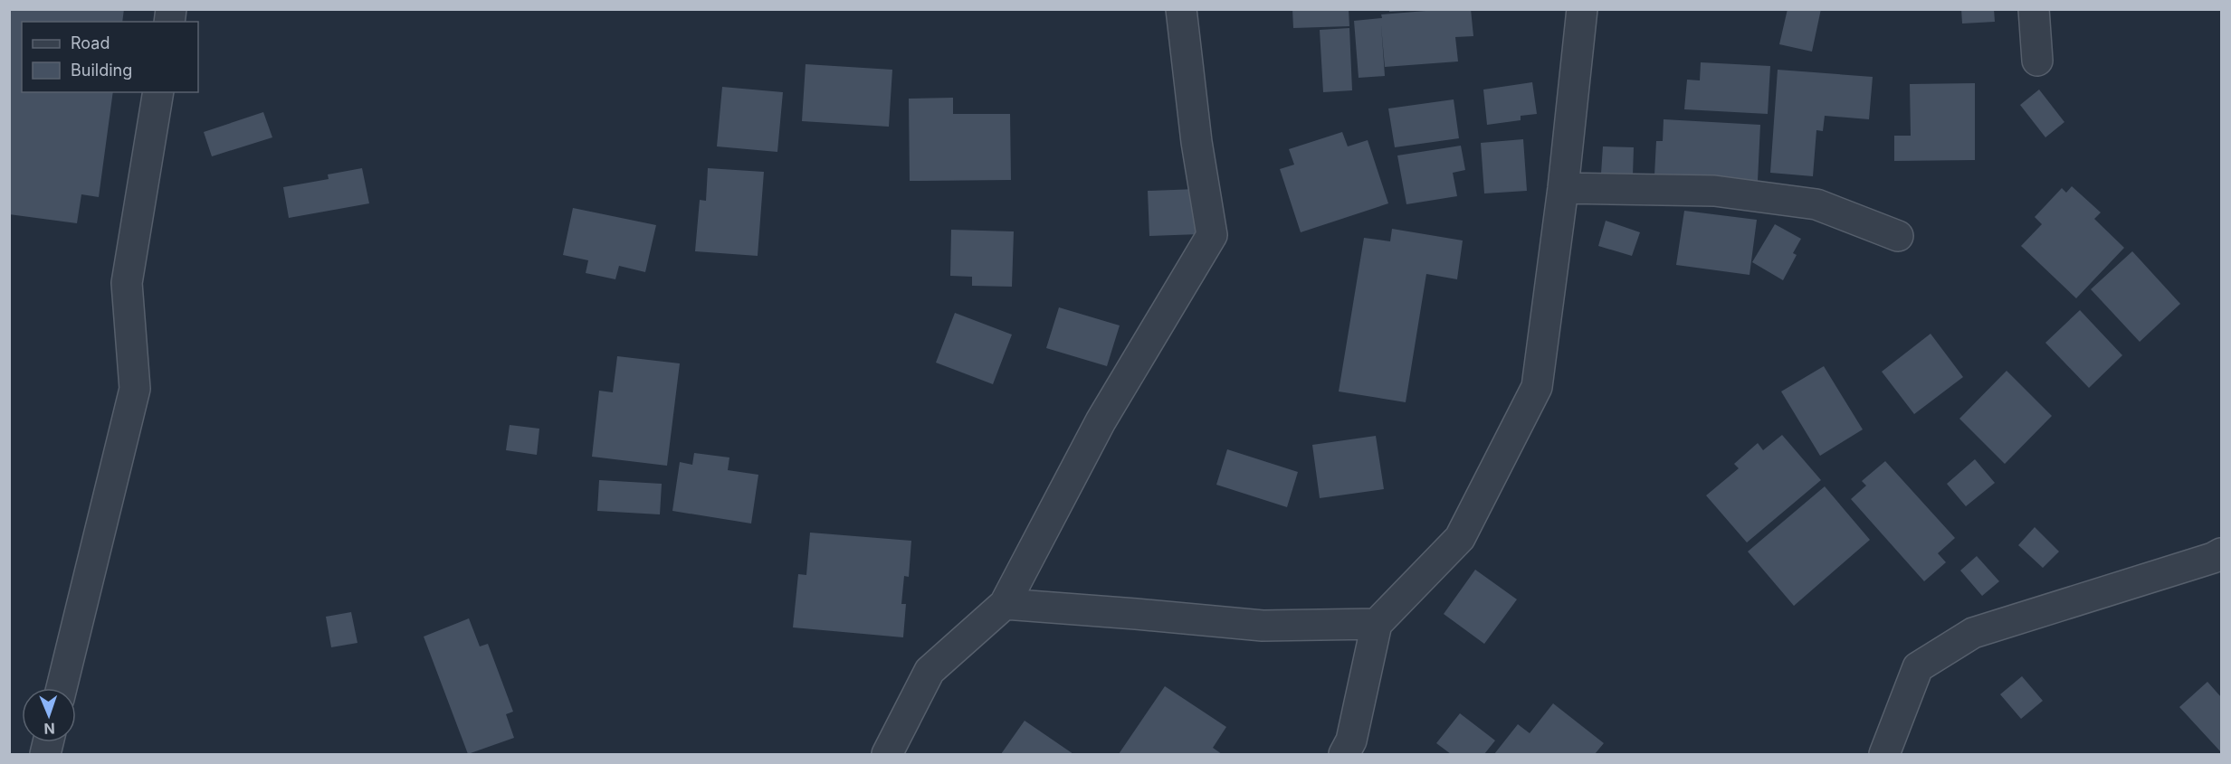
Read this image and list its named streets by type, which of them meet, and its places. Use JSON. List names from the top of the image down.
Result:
{
  "legend": ["Road", "Building"],
  "north": "bottom"
}
